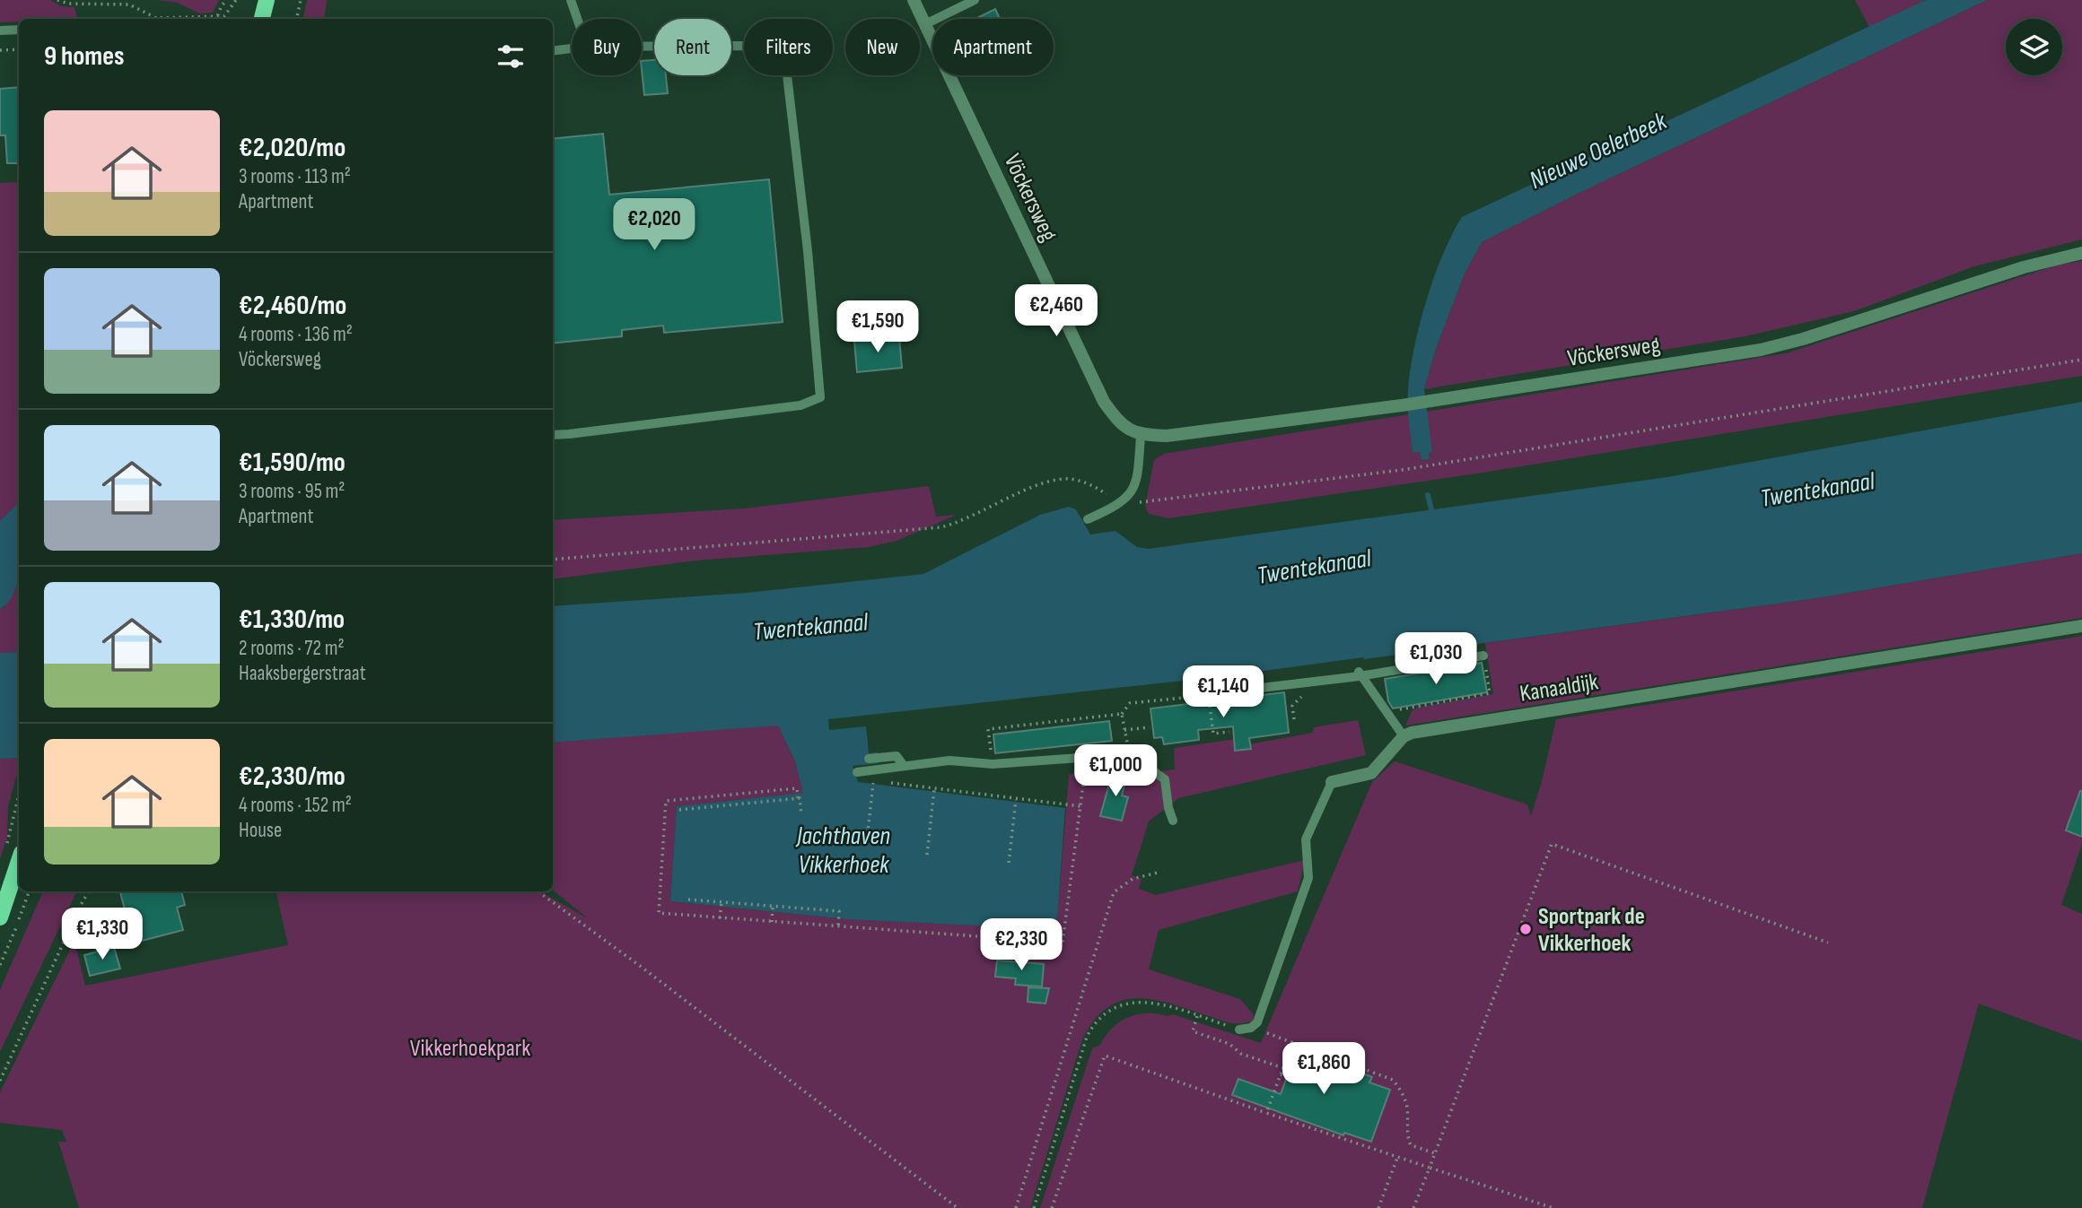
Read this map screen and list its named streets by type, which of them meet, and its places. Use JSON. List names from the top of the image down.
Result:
{
  "streets": {
    "street": ["Vöckersweg", "Kanaaldijk"]
  },
  "water": ["Nieuwe Oelerbeek", "Twentekanaal", "Jachthaven Vikkerhoek"],
  "parks": ["Vikkerhoekpark"],
  "places": ["Sportpark de Vikkerhoek"],
  "page": {
    "chip": [
      "Buy",
      "Rent",
      "Filters",
      "New",
      "Apartment"
    ],
    "heading": "9 homes",
    "list": [
      {
        "name": "€2,020/mo",
        "note": "3 rooms · 113 m² · Apartment"
      },
      {
        "name": "€2,460/mo",
        "note": "4 rooms · 136 m² · Vöckersweg"
      },
      {
        "name": "€1,590/mo",
        "note": "3 rooms · 95 m² · Apartment"
      },
      {
        "name": "€1,330/mo",
        "note": "2 rooms · 72 m² · Haaksbergerstraat"
      },
      {
        "name": "€2,330/mo",
        "note": "4 rooms · 152 m² · House"
      }
    ],
    "price": [
      "€2,020",
      "€2,460",
      "€1,590",
      "€1,030",
      "€1,140",
      "€1,000",
      "€1,330",
      "€2,330",
      "€1,860"
    ]
  }
}
